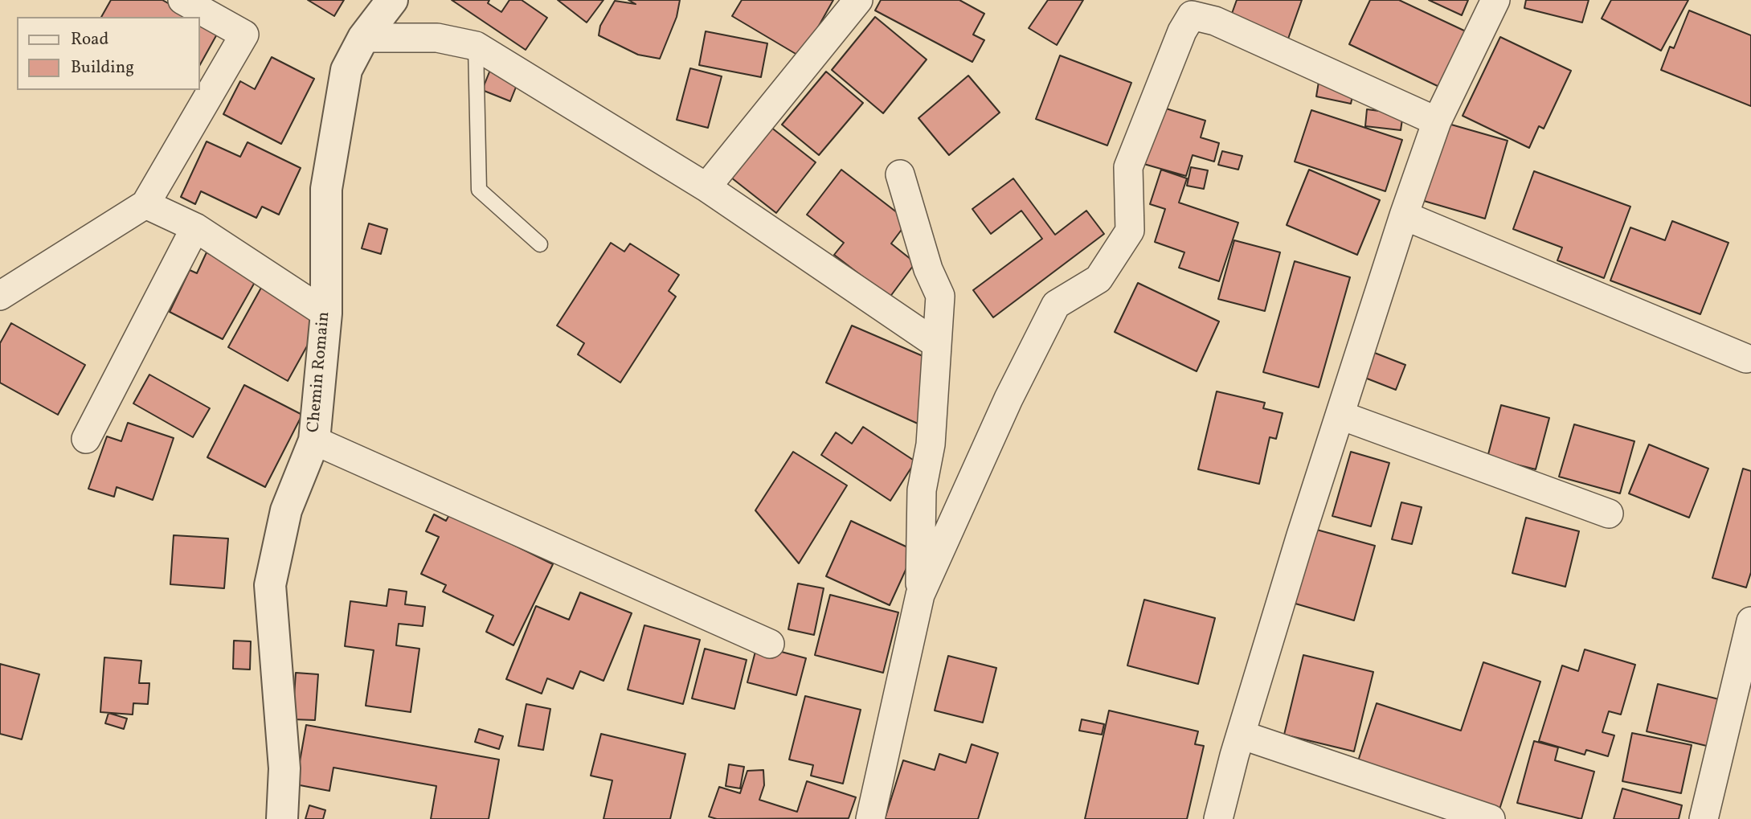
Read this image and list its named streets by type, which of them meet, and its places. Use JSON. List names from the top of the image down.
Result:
{
  "streets": {
    "street": ["Chemin Romain"]
  },
  "legend": ["Road", "Building"]
}
